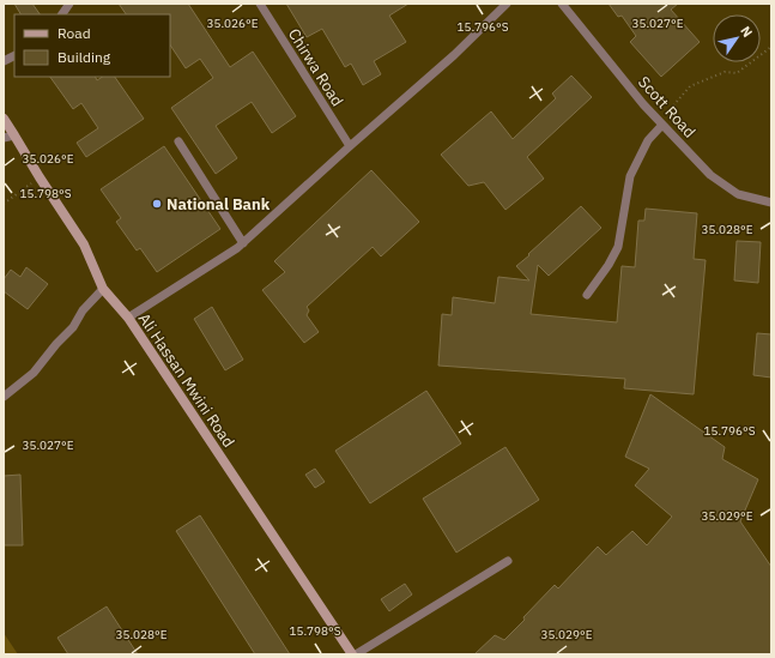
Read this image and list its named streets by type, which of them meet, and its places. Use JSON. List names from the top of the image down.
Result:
{
  "streets": {
    "main road": ["Ali Hassan Mwini Road"],
    "lane": ["Chirwa Road", "Scott Road"]
  },
  "places": ["National Bank"],
  "legend": ["Road", "Building"],
  "north": "top right",
  "coordinates": [
    "35.026°E",
    "35.027°E",
    "15.796°S",
    "15.798°S",
    "35.028°E",
    "35.029°E"
  ]
}
